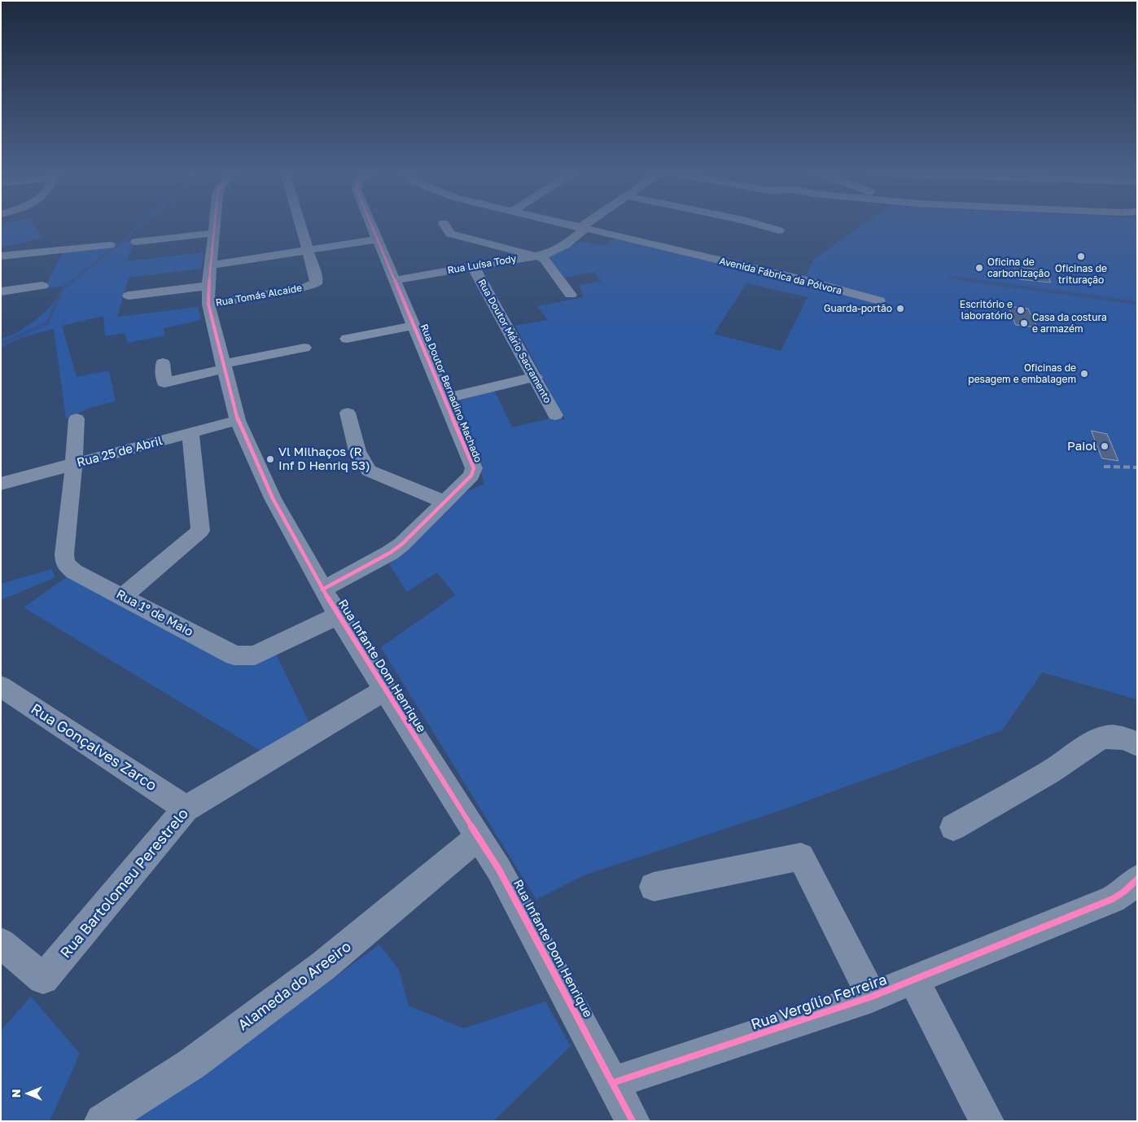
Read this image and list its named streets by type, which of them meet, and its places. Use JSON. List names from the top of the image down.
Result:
{
  "streets": {
    "street": [
      "Rua Luísa Tody",
      "Avenida Fábrica da Pólvora",
      "Rua Tomás Alcaide",
      "Rua Doutor Mário Sacramento",
      "Rua Doutor Bernadino Machado",
      "Rua 25 de Abril",
      "Rua 1º de Maio",
      "Rua Infante Dom Henrique",
      "Rua Gonçalves Zarco",
      "Rua Bartolomeu Perestrelo",
      "Alameda do Areeiro",
      "Rua Vergílio Ferreira"
    ]
  },
  "crossings": [
    ["Rua Luísa Tody", "Avenida Fábrica da Pólvora"],
    ["Rua Luísa Tody", "Rua Doutor Mário Sacramento"],
    ["Rua Luísa Tody", "Rua Doutor Bernadino Machado"],
    ["Rua Tomás Alcaide", "Rua Infante Dom Henrique"],
    ["Rua Doutor Bernadino Machado", "Rua Infante Dom Henrique"],
    ["Rua 25 de Abril", "Rua 1º de Maio"],
    ["Rua 25 de Abril", "Rua Infante Dom Henrique"],
    ["Rua 1º de Maio", "Rua Infante Dom Henrique"],
    ["Rua Infante Dom Henrique", "Rua Bartolomeu Perestrelo"],
    ["Rua Infante Dom Henrique", "Alameda do Areeiro"],
    ["Rua Infante Dom Henrique", "Rua Vergílio Ferreira"],
    ["Rua Gonçalves Zarco", "Rua Bartolomeu Perestrelo"]
  ],
  "places": [
    "Oficinas de trituração",
    "Oficina de carbonização",
    "Guarda-portão",
    "Escritório e laboratório",
    "Casa da costura e armazém",
    "Oficinas de pesagem e embalagem",
    "Paiol",
    "Vl Milhaços (R Inf D Henriq 53)"
  ],
  "north": "left"
}
